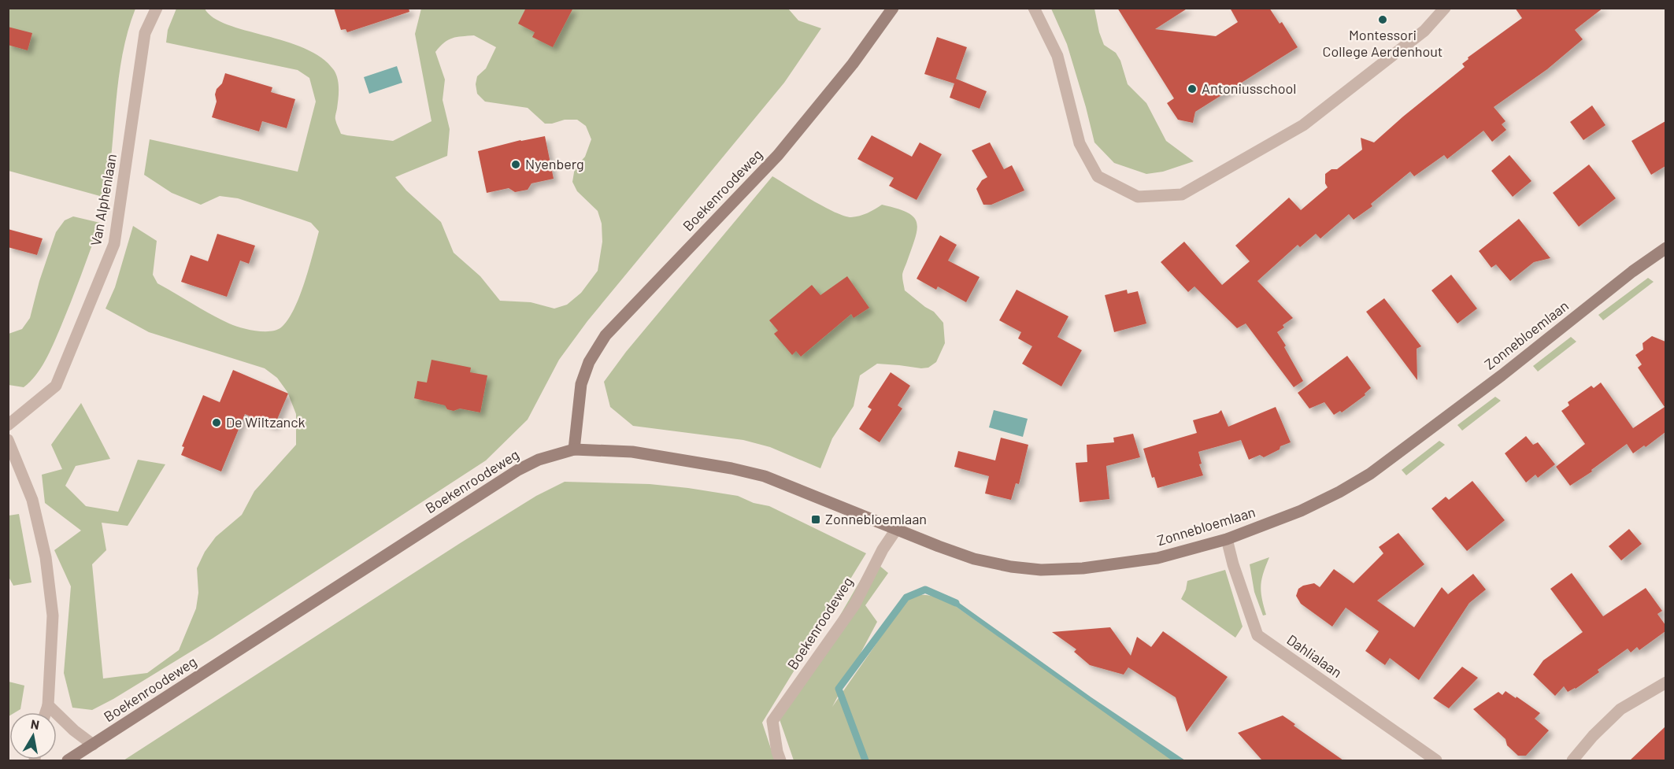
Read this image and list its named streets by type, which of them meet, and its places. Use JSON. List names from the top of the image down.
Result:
{
  "streets": {
    "street": [
      "Boekenroodeweg",
      "Van Alphenlaan",
      "Zonnebloemlaan",
      "Dahlialaan"
    ]
  },
  "crossings": [
    ["Boekenroodeweg", "Zonnebloemlaan"],
    ["Zonnebloemlaan", "Dahlialaan"]
  ],
  "places": {
    "other": [
      "Montessori College Aerdenhout",
      "Antoniusschool",
      "Nyenberg",
      "De Wiltzanck"
    ],
    "transit": ["Zonnebloemlaan"]
  },
  "north": "top"
}
